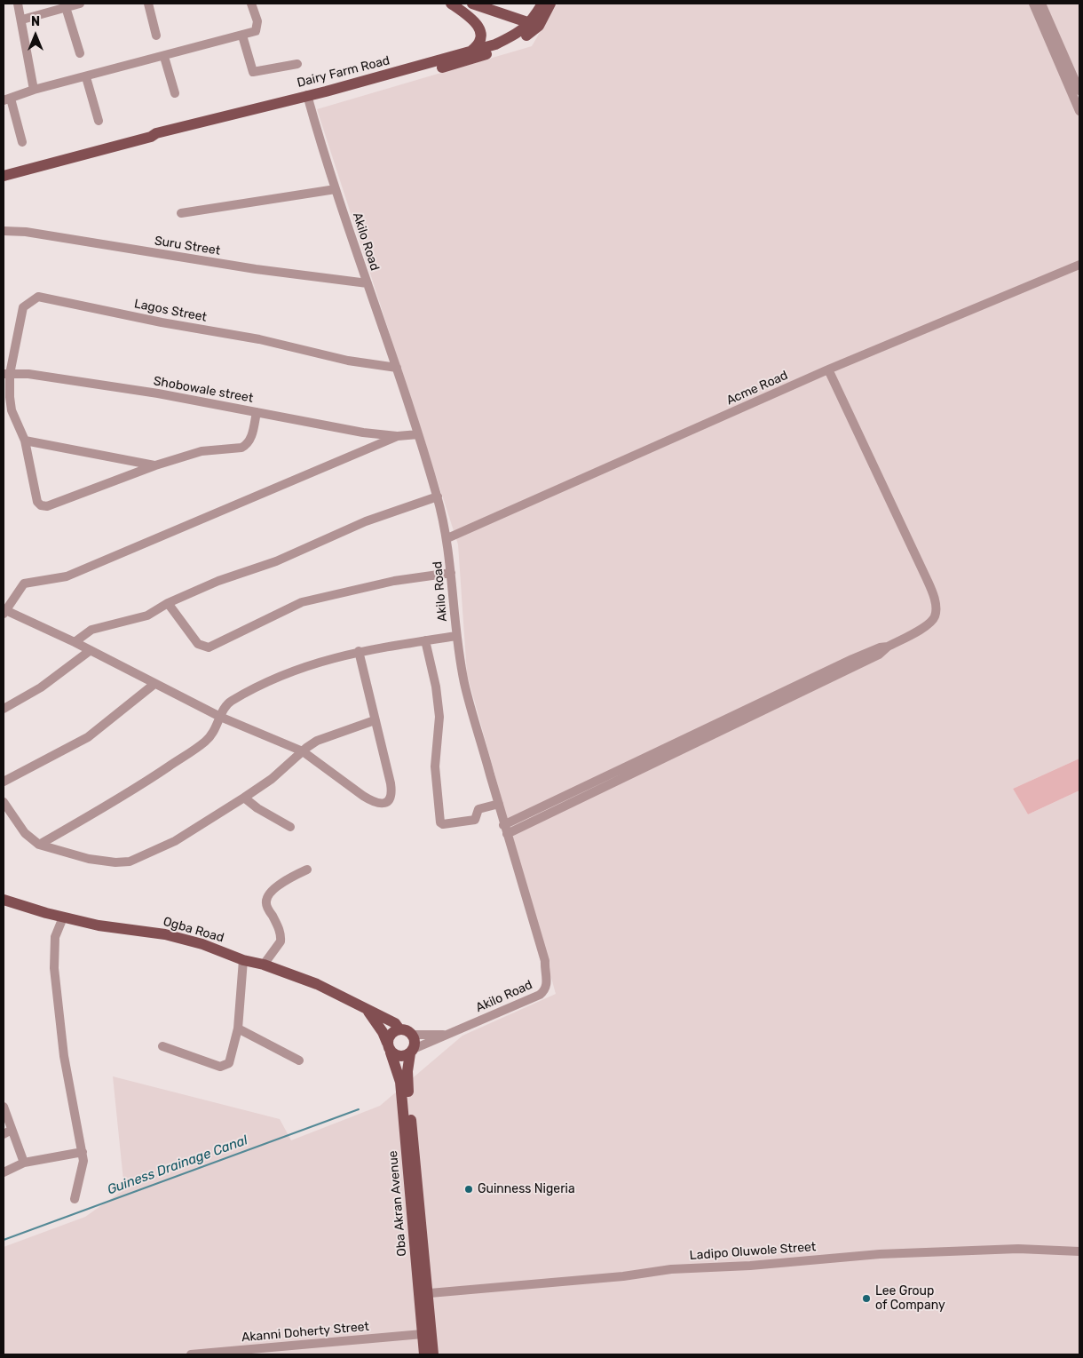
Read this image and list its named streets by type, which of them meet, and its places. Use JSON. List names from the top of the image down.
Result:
{
  "streets": {
    "main road": ["Dairy Farm Road", "Ogba Road", "Oba Akran Avenue"],
    "street": [
      "Akilo Road",
      "Suru Street",
      "Lagos Street",
      "Acme Road",
      "Shobowale street",
      "Ladipo Oluwole Street",
      "Akanni Doherty Street"
    ]
  },
  "crossings": [
    ["Dairy Farm Road", "Akilo Road"],
    ["Akilo Road", "Suru Street"],
    ["Akilo Road", "Lagos Street"],
    ["Akilo Road", "Acme Road"],
    ["Akilo Road", "Ogba Road"],
    ["Akilo Road", "Oba Akran Avenue"],
    ["Lagos Street", "Shobowale street"],
    ["Ogba Road", "Oba Akran Avenue"],
    ["Oba Akran Avenue", "Ladipo Oluwole Street"],
    ["Oba Akran Avenue", "Akanni Doherty Street"]
  ],
  "water": ["Guiness Drainage Canal"],
  "places": ["Guinness Nigeria", "Lee Group of Company"],
  "north": "top"
}
